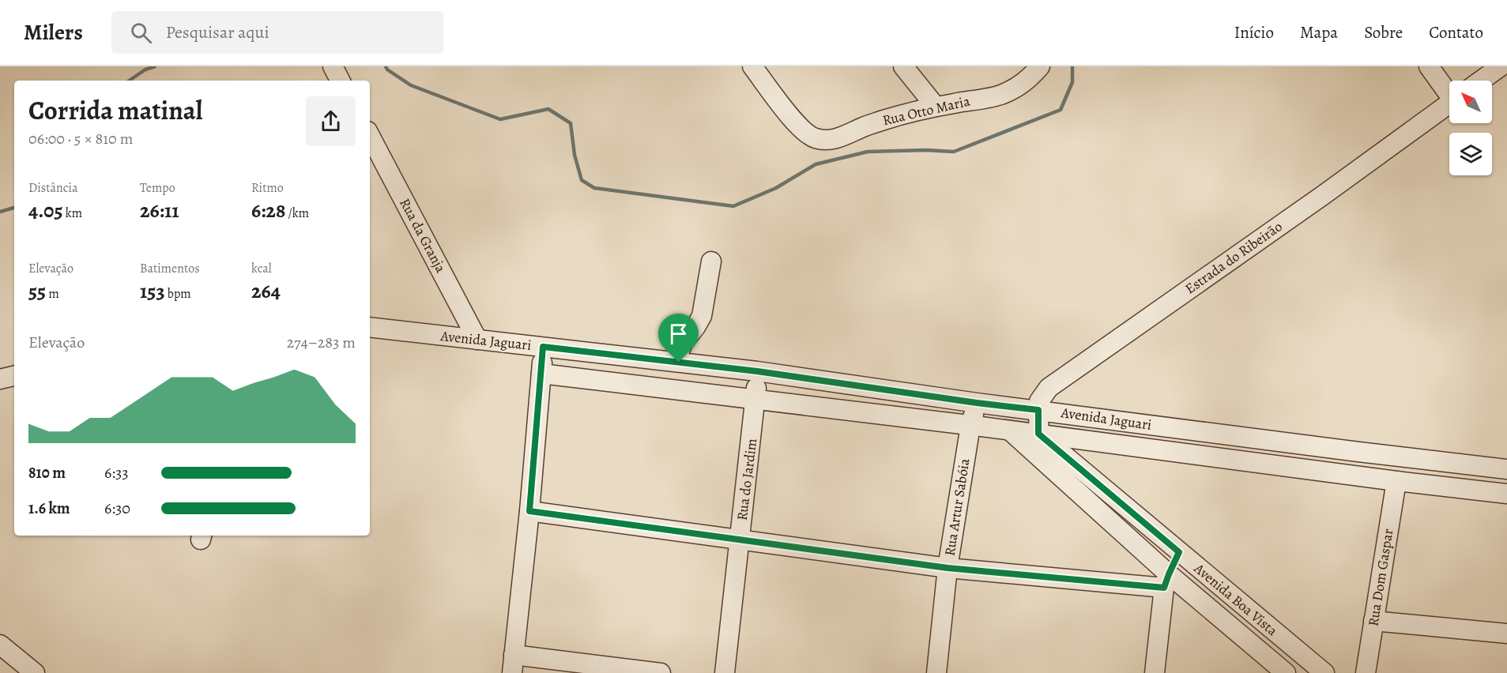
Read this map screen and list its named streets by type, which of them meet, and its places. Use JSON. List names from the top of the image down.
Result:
{
  "streets": {
    "street": [
      "Rua Otto Maria",
      "Rua da Granja",
      "Estrada do Ribeirão",
      "Avenida Jaguari",
      "Rua do Jardim",
      "Rua Artur Sabóia",
      "Rua Dom Gaspar",
      "Avenida Boa Vista"
    ]
  },
  "crossings": [
    ["Rua da Granja", "Avenida Jaguari"],
    ["Estrada do Ribeirão", "Avenida Jaguari"],
    ["Estrada do Ribeirão", "Avenida Boa Vista"],
    ["Avenida Jaguari", "Rua do Jardim"],
    ["Avenida Jaguari", "Rua Artur Sabóia"],
    ["Avenida Jaguari", "Rua Dom Gaspar"],
    ["Avenida Jaguari", "Avenida Boa Vista"]
  ],
  "north": "top left",
  "page": {
    "header": "Milers",
    "search": "Pesquisar aqui",
    "nav": [
      "Início",
      "Mapa",
      "Sobre",
      "Contato"
    ],
    "heading": ["Corrida matinal", "06:00 · 5 × 810 m"],
    "stats": [
      ["Distância", "4.05 km"],
      ["Tempo", "26:11"],
      ["Ritmo", "6:28 /km"],
      ["Elevação", "55 m"],
      ["Batimentos", "153 bpm"],
      ["kcal", "264"]
    ],
    "chart": ["Elevação", "274–283 m"],
    "list": [
      {
        "name": "810 m",
        "note": "6:33"
      },
      {
        "name": "1.6 km",
        "note": "6:30"
      }
    ]
  }
}
